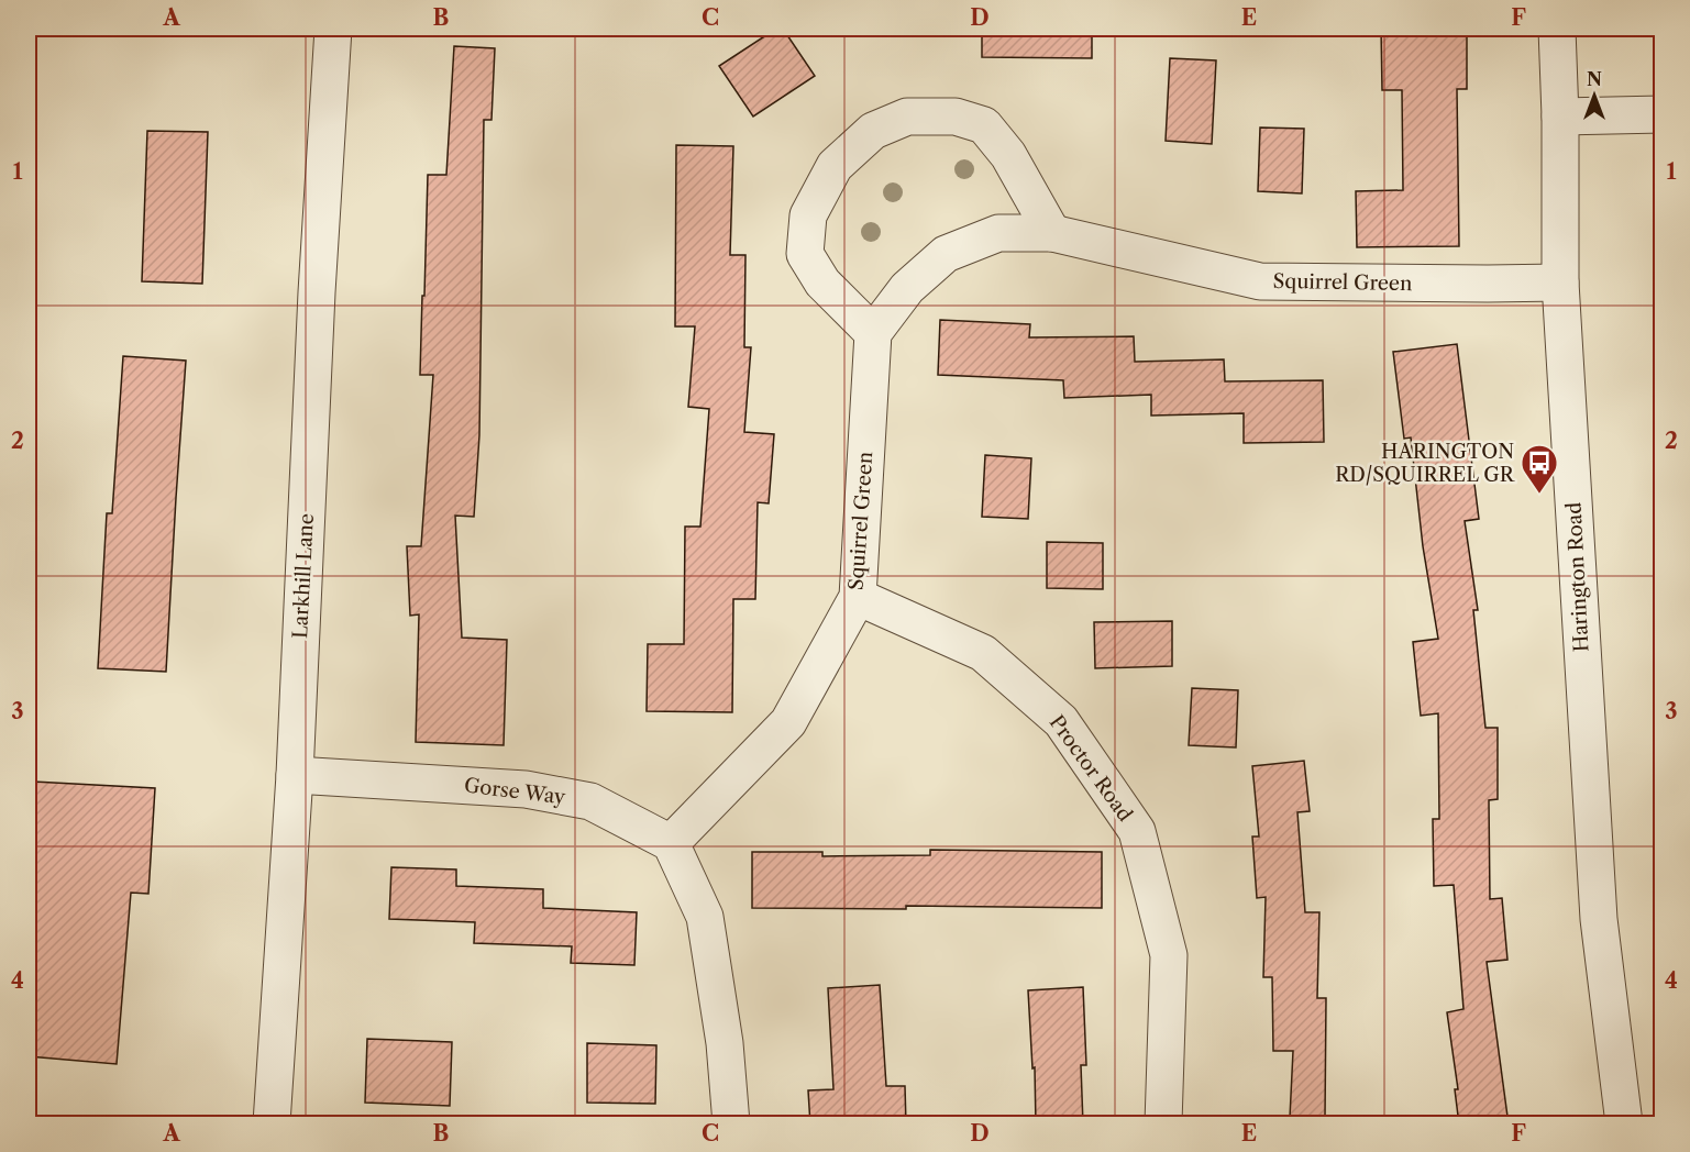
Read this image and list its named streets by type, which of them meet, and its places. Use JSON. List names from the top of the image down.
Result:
{
  "streets": {
    "street": [
      "Squirrel Green",
      "Larkhill Lane",
      "Harington Road",
      "Proctor Road",
      "Gorse Way"
    ]
  },
  "crossings": [
    ["Squirrel Green", "Harington Road"],
    ["Squirrel Green", "Proctor Road"],
    ["Squirrel Green", "Gorse Way"],
    ["Larkhill Lane", "Gorse Way"]
  ],
  "places": {
    "bus stop": ["HARINGTON RD/SQUIRREL GR"]
  },
  "north": "top",
  "grid": {
    "columns": [
      "A",
      "B",
      "C",
      "D",
      "E",
      "F"
    ],
    "rows": [
      "1",
      "2",
      "3",
      "4"
    ]
  }
}
